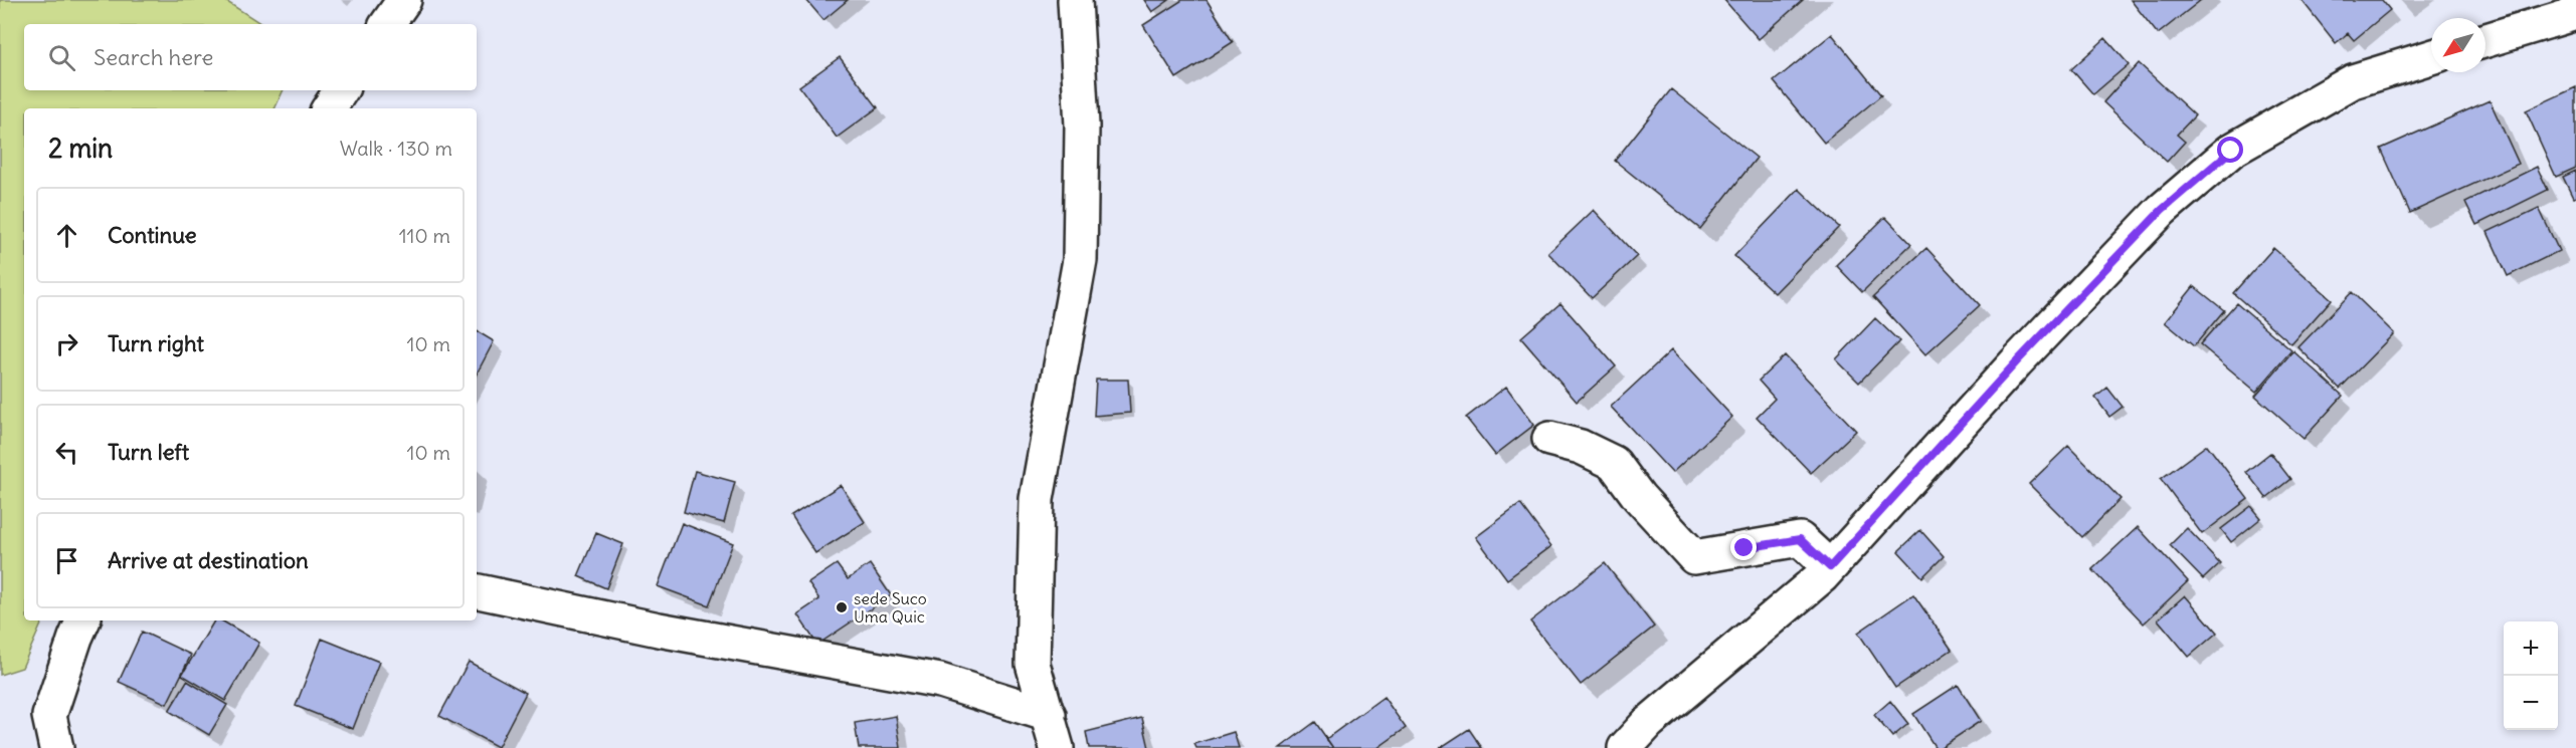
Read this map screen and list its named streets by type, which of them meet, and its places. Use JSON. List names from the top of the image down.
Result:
{
  "places": ["sede Suco Uma Quic"],
  "north": "bottom left",
  "page": {
    "search": "Search here",
    "heading": ["2 min", "Walk · 130 m"],
    "list": [
      ["Continue", "110 m"],
      ["Turn right", "10 m"],
      ["Turn left", "10 m"],
      "Arrive at destination"
    ],
    "map_buttons": ["+", "−"]
  }
}
